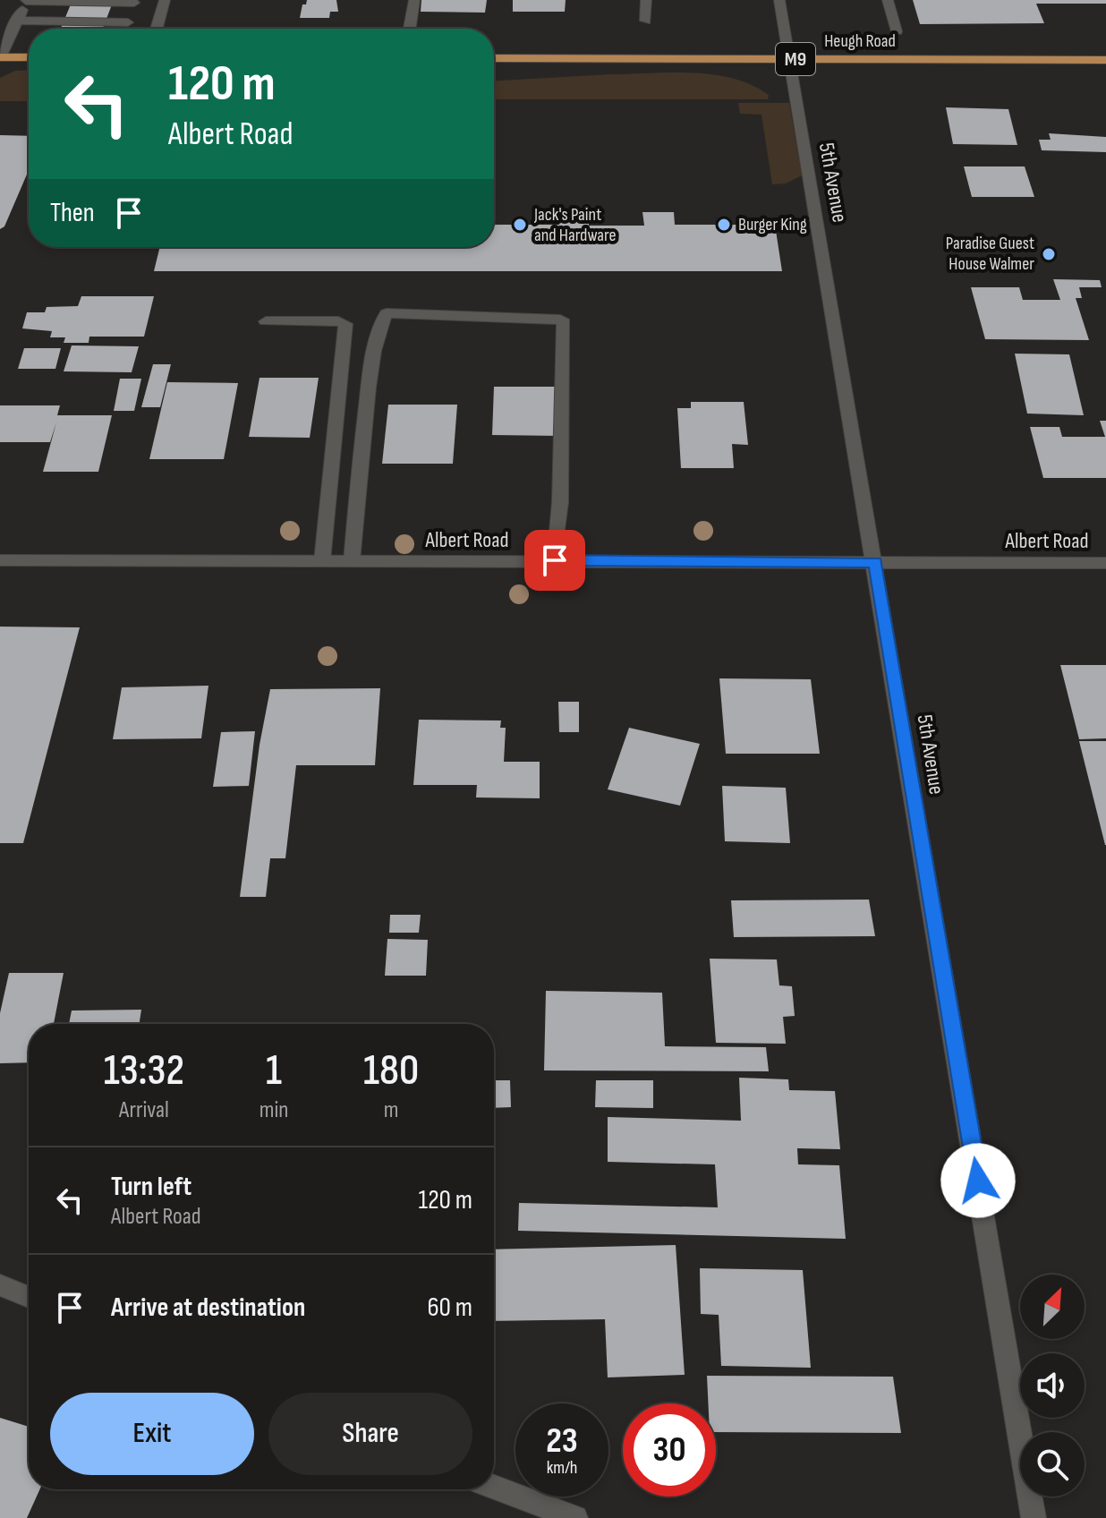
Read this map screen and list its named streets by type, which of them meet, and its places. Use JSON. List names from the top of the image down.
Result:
{
  "streets": {
    "main road": ["Heugh Road", "M9"],
    "street": ["5th Avenue", "Albert Road"]
  },
  "crossings": [
    ["Heugh Road", "5th Avenue"],
    ["5th Avenue", "Albert Road"]
  ],
  "places": ["Jack's Paint and Hardware", "Burger King", "Paradise Guest House Walmer"],
  "north": "top right",
  "page": {
    "turn": ["120 m", "Albert Road"],
    "then": "Then",
    "eta": [
      "13:32",
      "Arrival",
      "1",
      "min",
      "180",
      "m"
    ],
    "list": [
      {
        "name": "Turn left",
        "note": "Albert Road",
        "value": "120 m"
      },
      {
        "name": "Arrive at destination",
        "value": "60 m"
      }
    ],
    "buttons": ["Exit", "Share"],
    "speed": "23 km/h",
    "limit": "30"
  }
}
